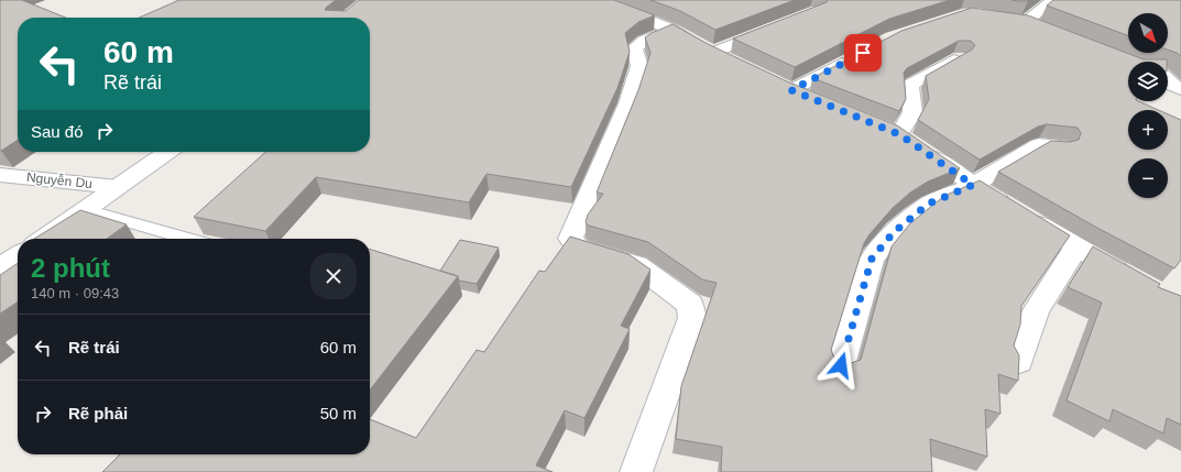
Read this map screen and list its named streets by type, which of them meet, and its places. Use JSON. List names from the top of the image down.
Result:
{
  "streets": {
    "street": ["Nguyễn Du"]
  },
  "north": "bottom right",
  "page": {
    "map_buttons": ["+", "−"],
    "turn": ["60 m", "Rẽ trái"],
    "then": "Sau đó",
    "heading": ["2 phút", "140 m · 09:43"],
    "list": [
      {
        "name": "Rẽ trái",
        "value": "60 m"
      },
      {
        "name": "Rẽ phải",
        "value": "50 m"
      }
    ]
  }
}
